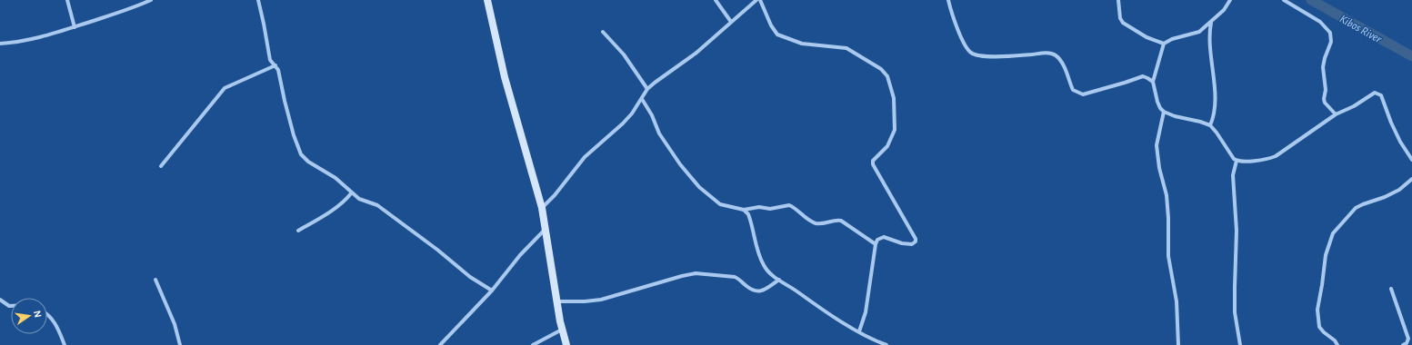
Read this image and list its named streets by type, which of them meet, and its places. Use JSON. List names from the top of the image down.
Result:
{
  "water": ["Kibos River"],
  "north": "right"
}
